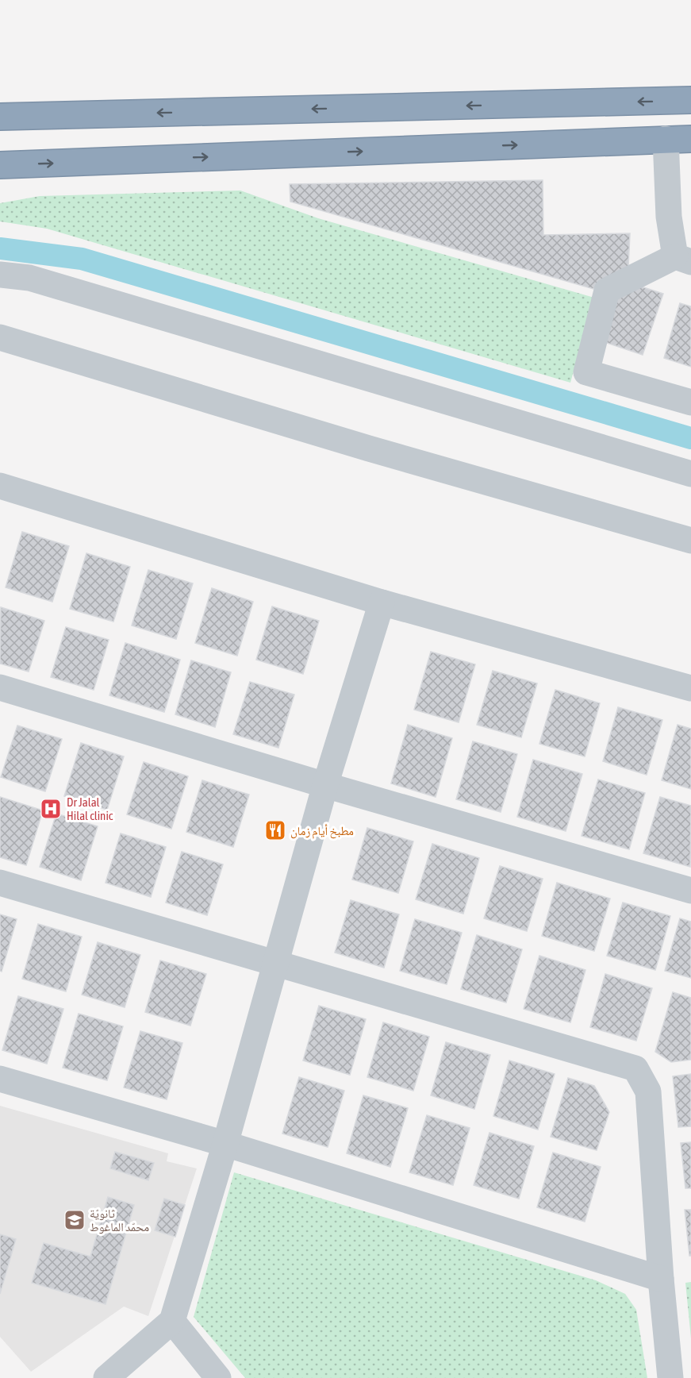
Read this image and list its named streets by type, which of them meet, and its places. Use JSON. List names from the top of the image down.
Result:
{
  "places": {
    "hospital": ["Dr Jalal Hilal clinic"],
    "restaurant": ["مطبخ أيام زمان"],
    "school or university": ["ثانويّة محمّد الماغوط"]
  }
}
